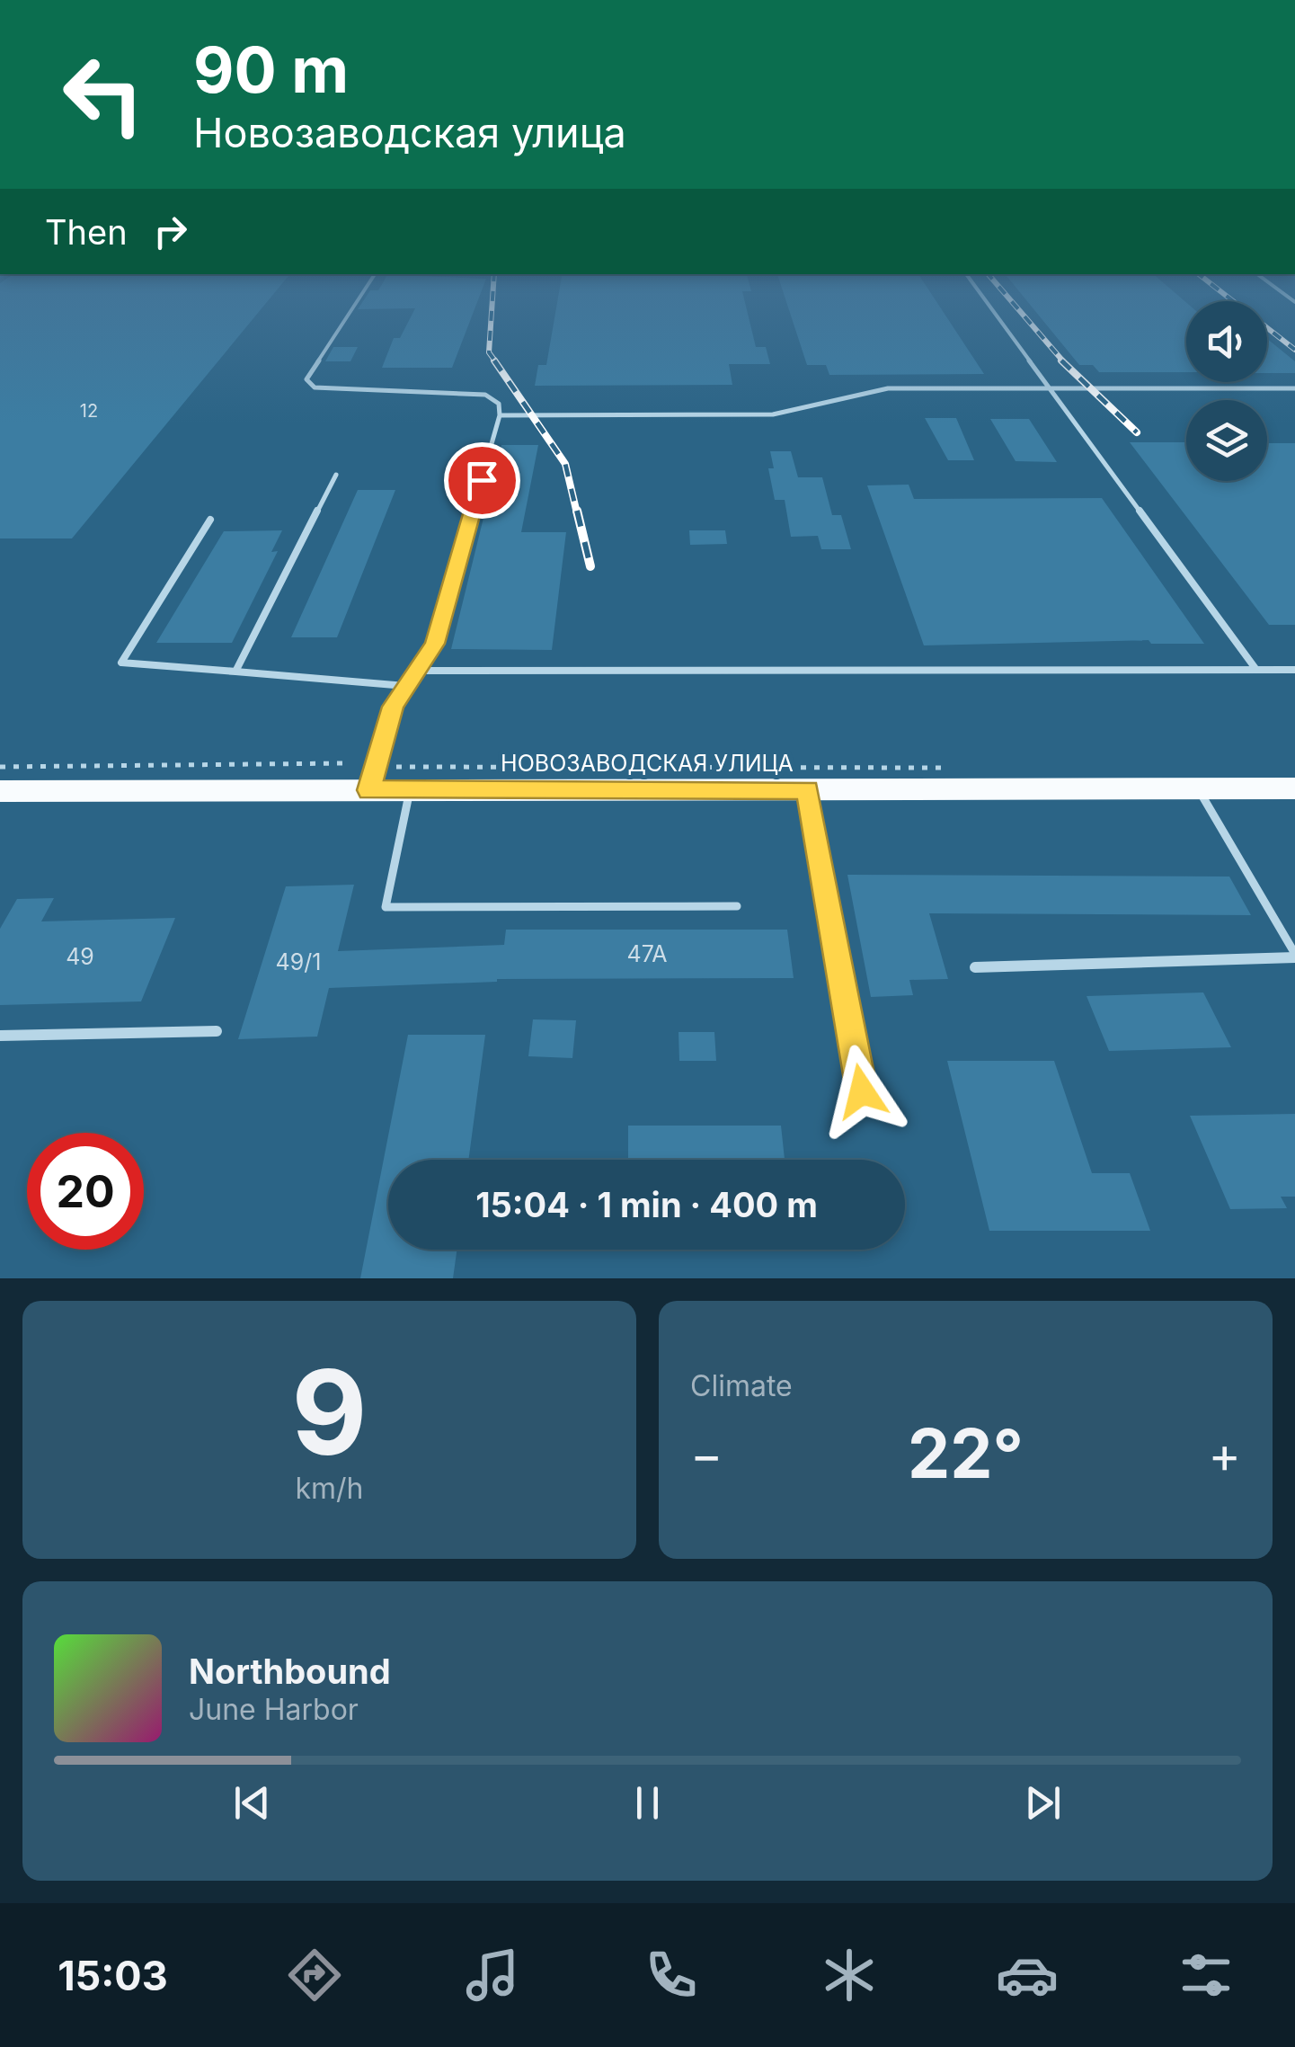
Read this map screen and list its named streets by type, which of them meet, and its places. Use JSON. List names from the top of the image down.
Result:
{
  "streets": {
    "main road": ["НОВОЗАВОДСКАЯ УЛИЦА"]
  },
  "house_numbers": [
    "12",
    "47А",
    "49",
    "49/1"
  ],
  "page": {
    "turn": ["90 m", "Новозаводская улица"],
    "then": "Then",
    "limit": "20",
    "trip": "15:04 · 1 min · 400 m",
    "tile": [
      ["9", "km/h"],
      "Climate"
    ],
    "heat": ["−", "22°", "+"],
    "song": ["Northbound", "June Harbor"],
    "tabs": "15:03"
  }
}
